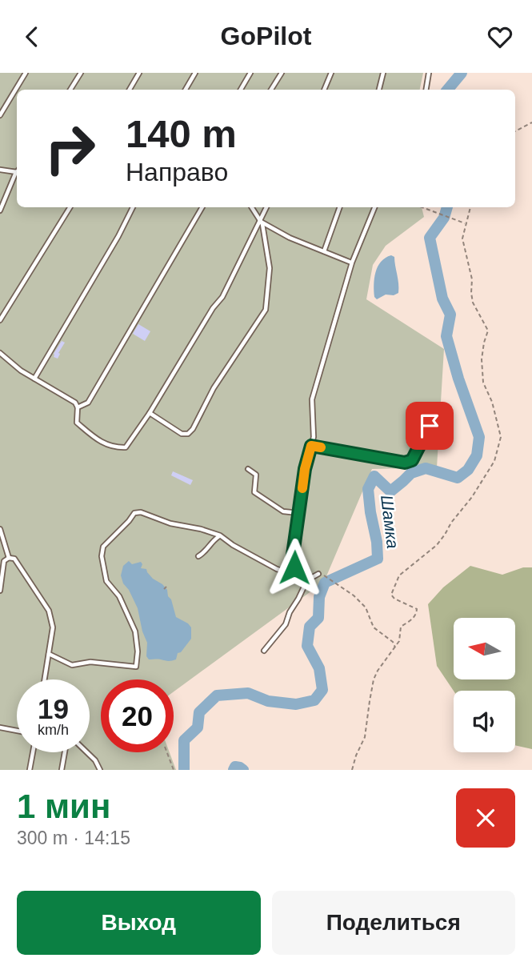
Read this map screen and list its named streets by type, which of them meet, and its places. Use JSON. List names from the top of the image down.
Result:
{
  "water": ["Шамка"],
  "north": "left",
  "page": {
    "header": "GoPilot",
    "turn": ["140 m", "Направо"],
    "speed": "19 km/h",
    "limit": "20",
    "heading": ["1 мин", "300 m · 14:15"],
    "buttons": ["Выход", "Поделиться"]
  }
}
